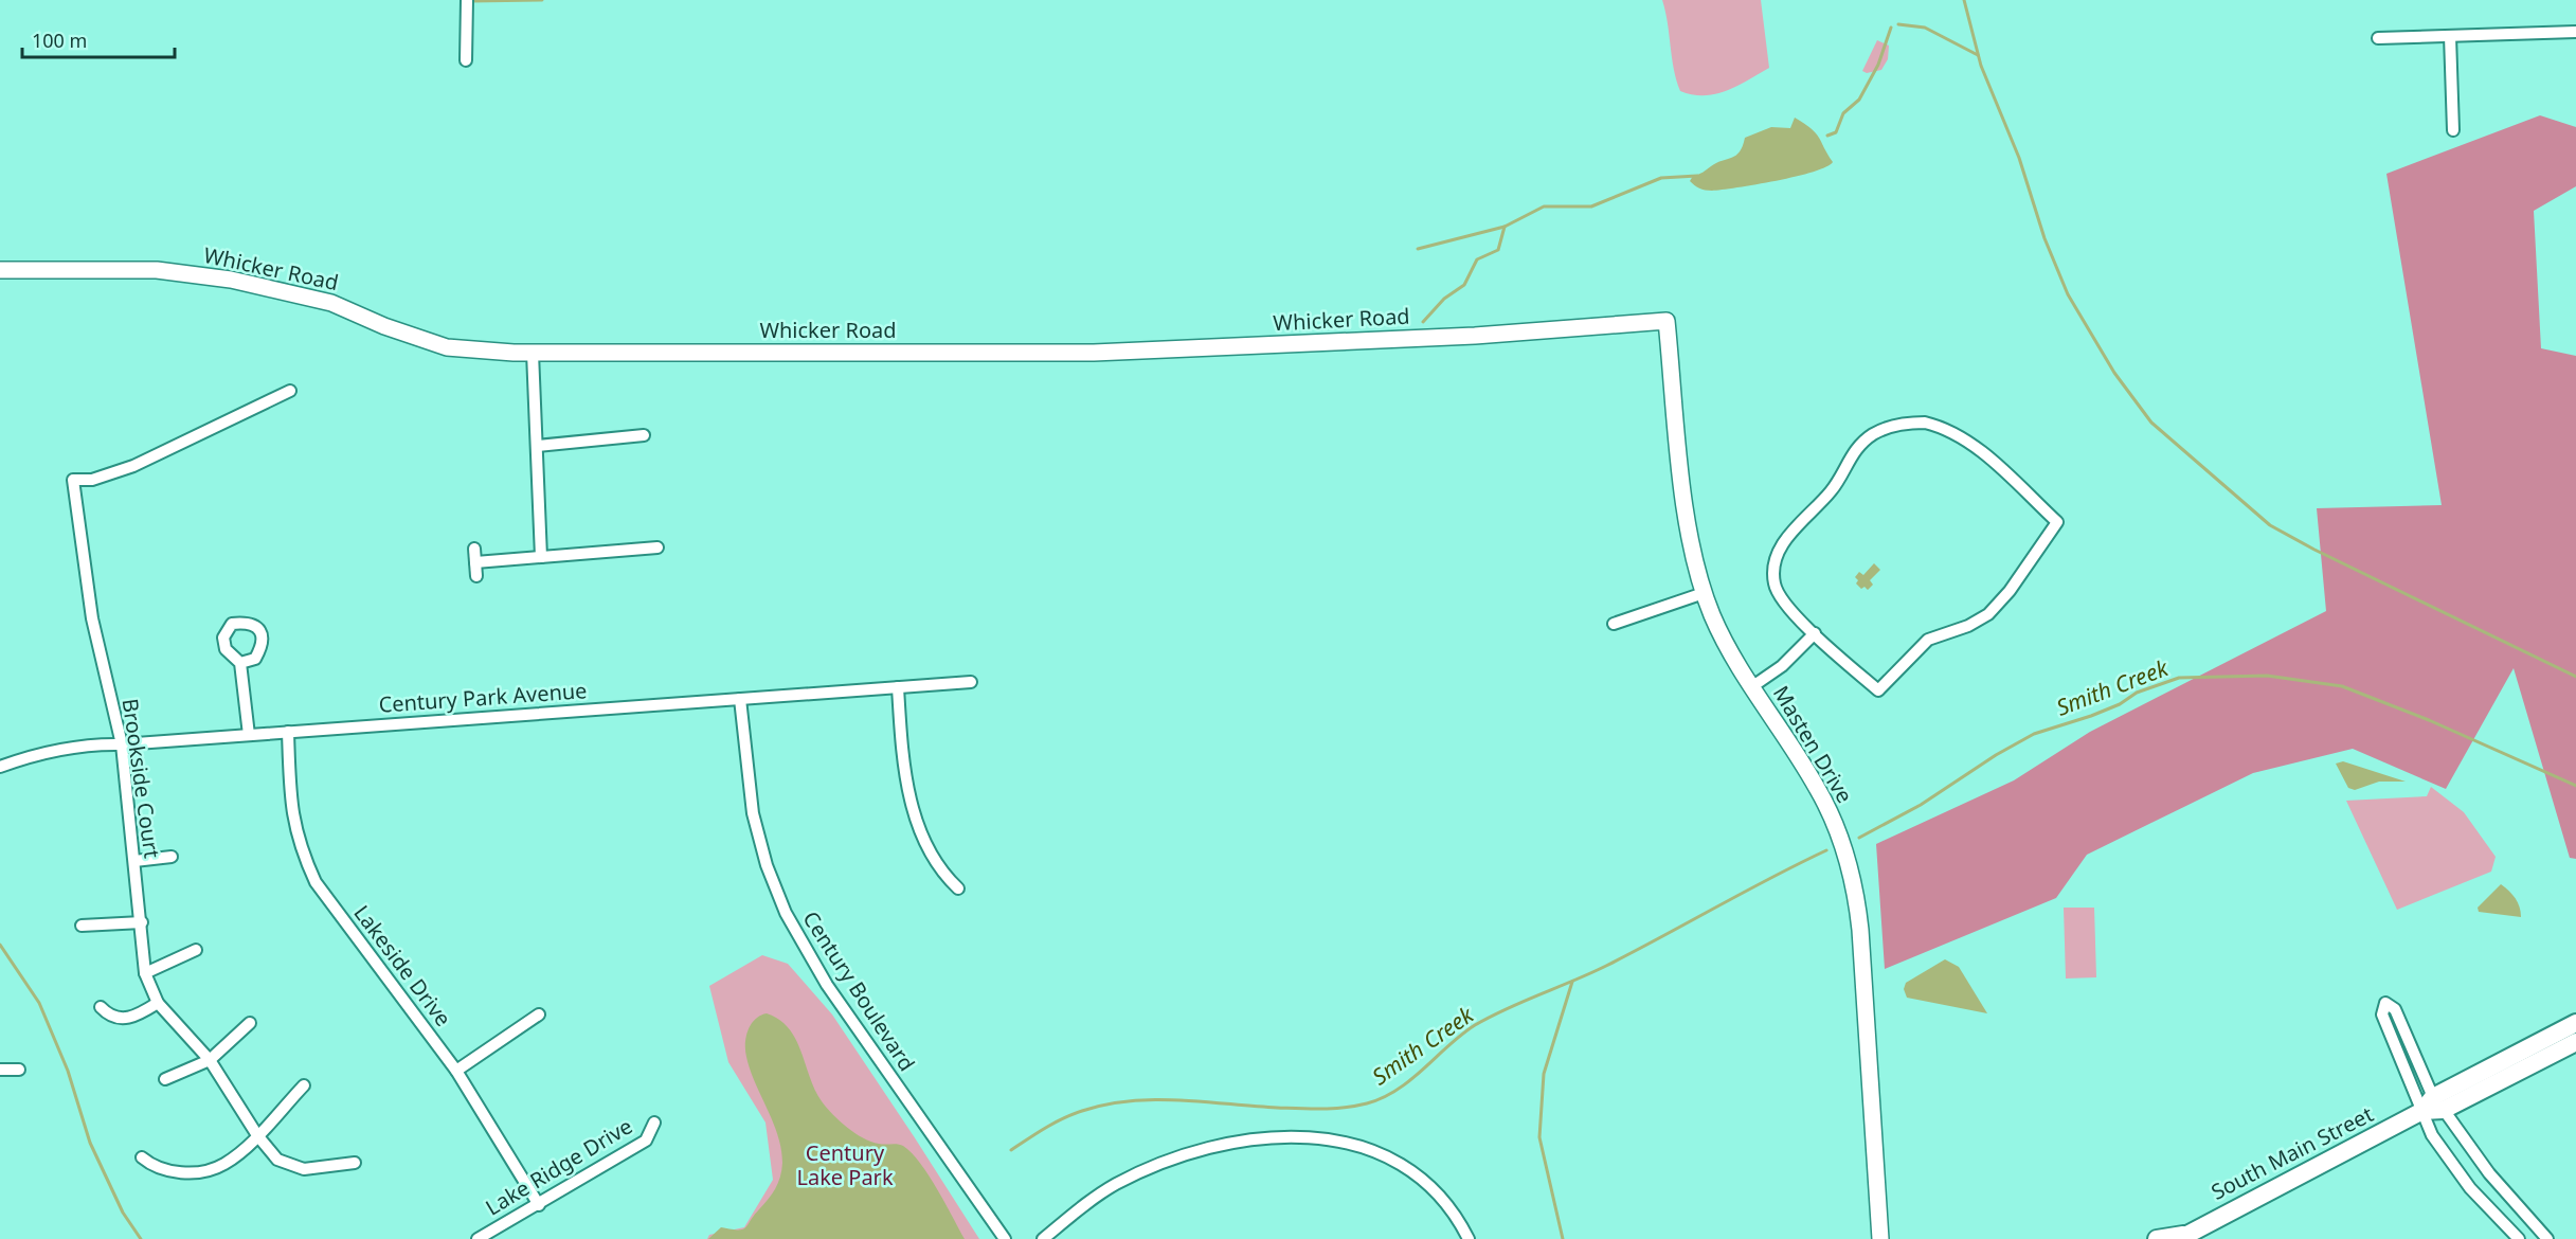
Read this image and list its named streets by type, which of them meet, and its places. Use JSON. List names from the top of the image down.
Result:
{
  "streets": {
    "main road": ["South Main Street"],
    "street": [
      "Whicker Road",
      "Century Park Avenue",
      "Masten Drive",
      "Brookside Court",
      "Lakeside Drive",
      "Century Boulevard",
      "Lake Ridge Drive"
    ]
  },
  "crossings": [
    ["Whicker Road", "Masten Drive"],
    ["Century Park Avenue", "Brookside Court"],
    ["Century Park Avenue", "Lakeside Drive"],
    ["Century Park Avenue", "Century Boulevard"],
    ["Lakeside Drive", "Lake Ridge Drive"]
  ],
  "water": ["Smith Creek"],
  "parks": ["Century Lake Park"],
  "scale_bar": "100 m"
}
